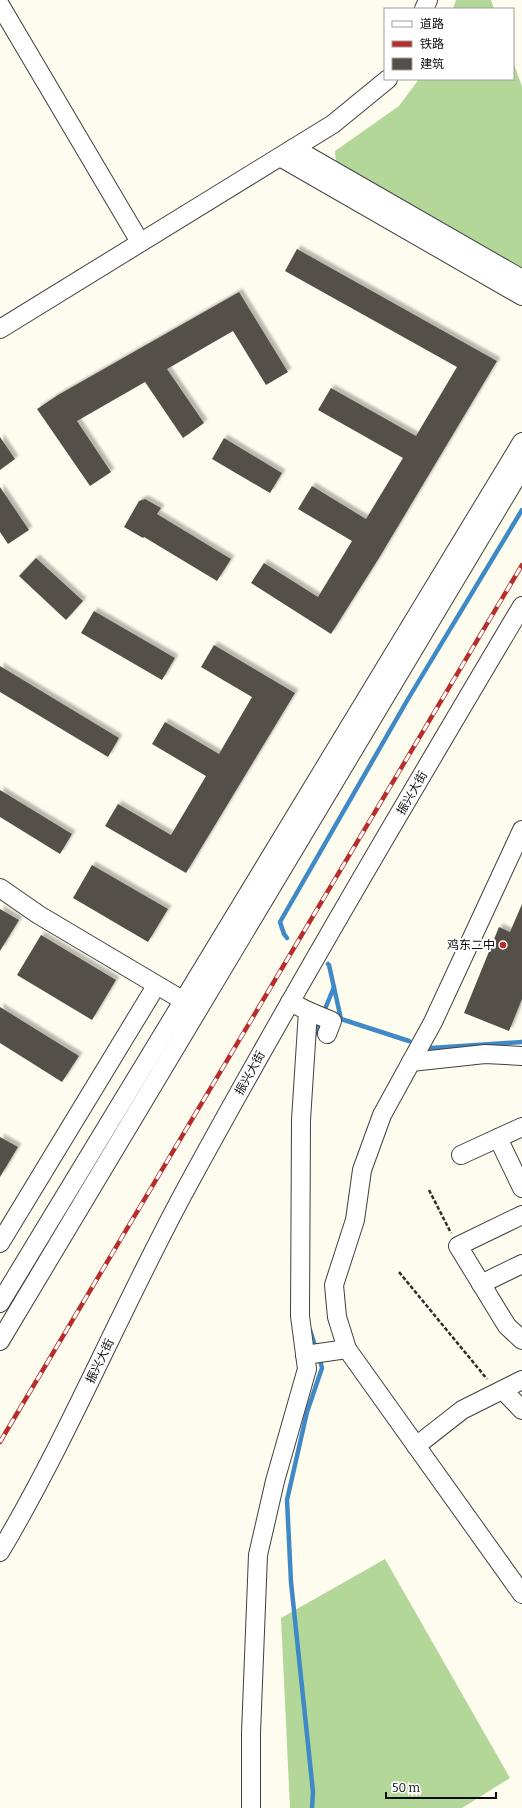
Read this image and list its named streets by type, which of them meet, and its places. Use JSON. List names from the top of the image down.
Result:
{
  "streets": {
    "street": ["振兴大街"]
  },
  "places": ["鸡东二中"],
  "legend": ["道路", "铁路", "建筑"],
  "scale_bar": "50 m"
}
